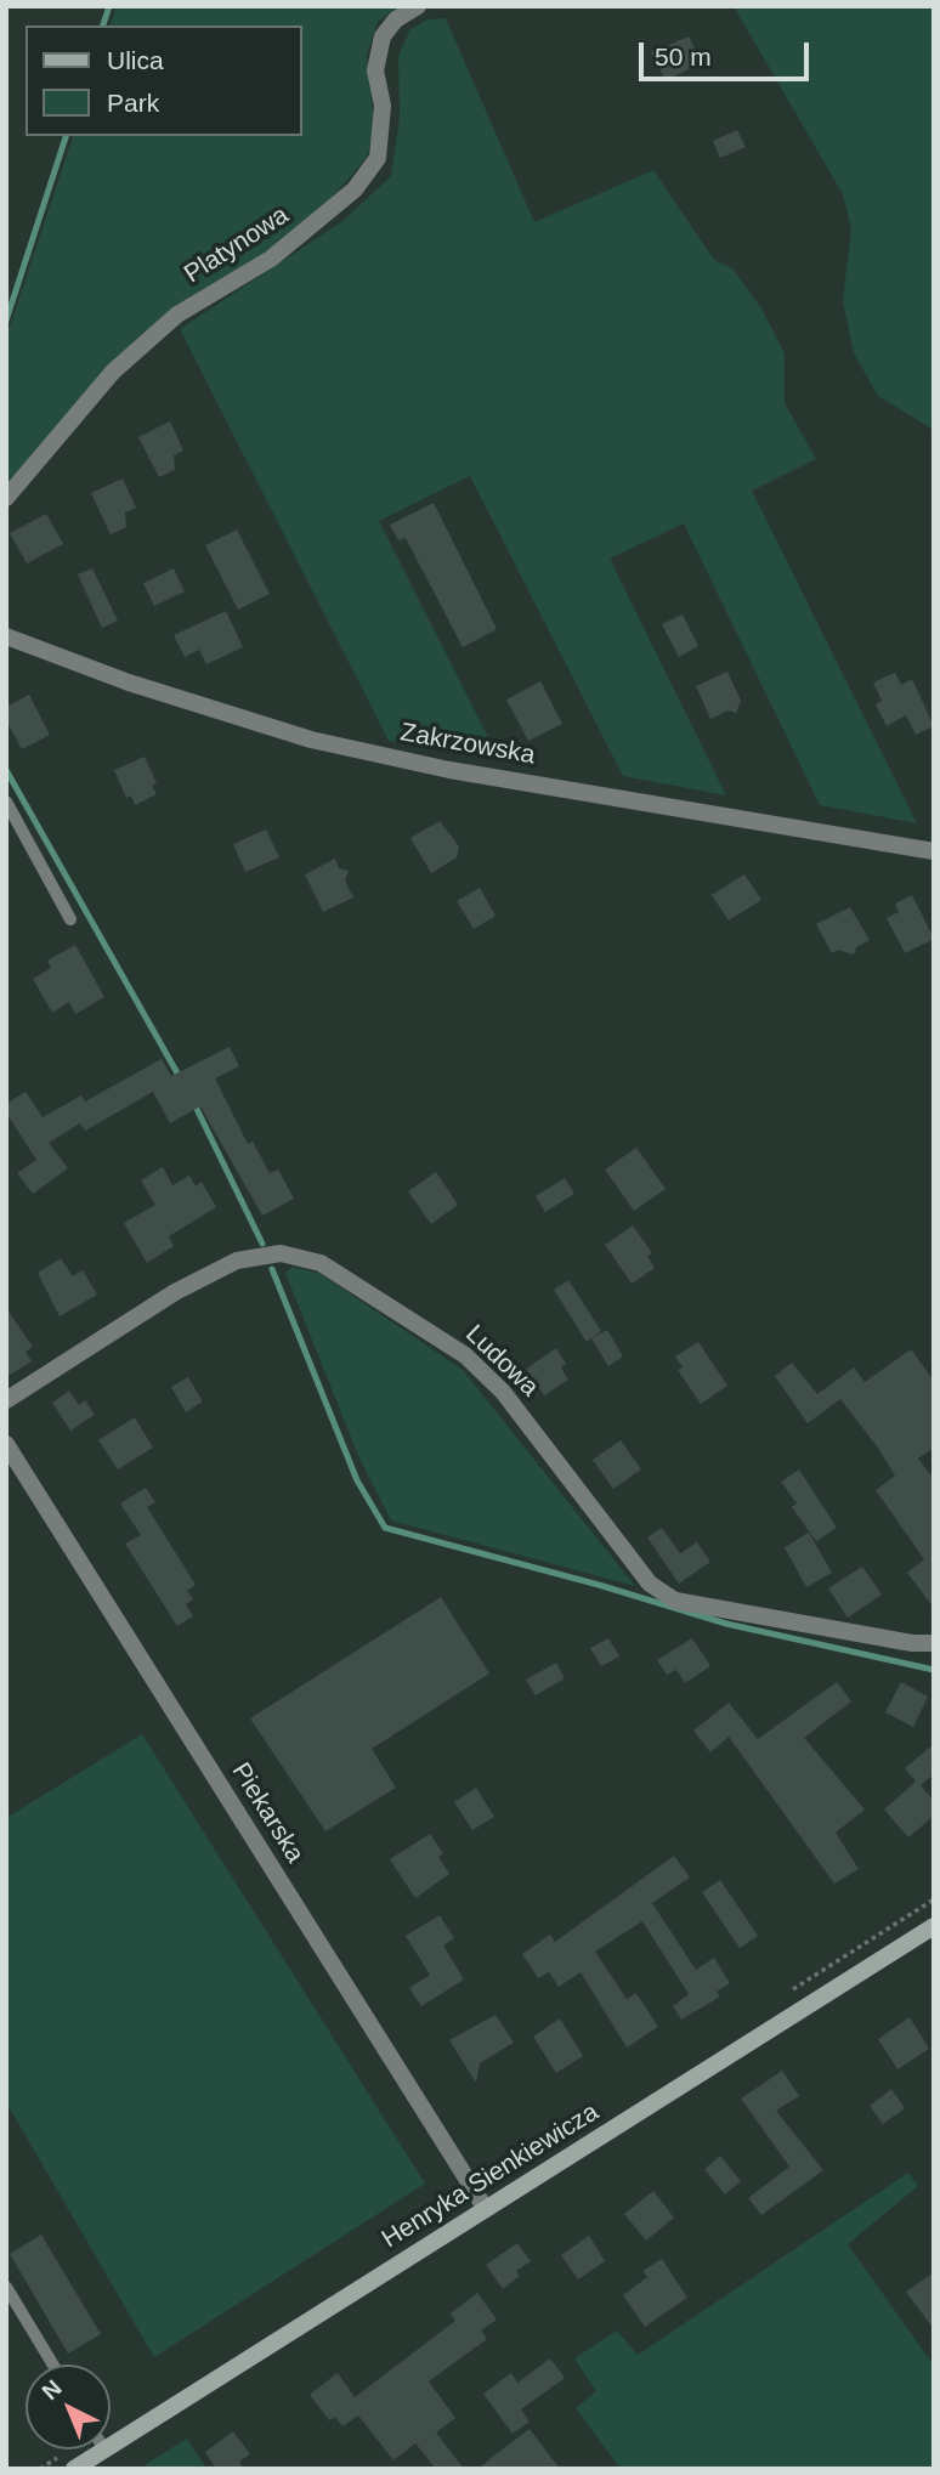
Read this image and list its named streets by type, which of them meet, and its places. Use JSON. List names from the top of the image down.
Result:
{
  "streets": {
    "main road": ["Henryka Sienkiewicza"],
    "street": [
      "Platynowa",
      "Zakrzowska",
      "Ludowa",
      "Piekarska"
    ]
  },
  "crossings": [
    ["Piekarska", "Henryka Sienkiewicza"]
  ],
  "legend": ["Ulica", "Park"],
  "scale_bar": "50 m",
  "north": "top left"
}
